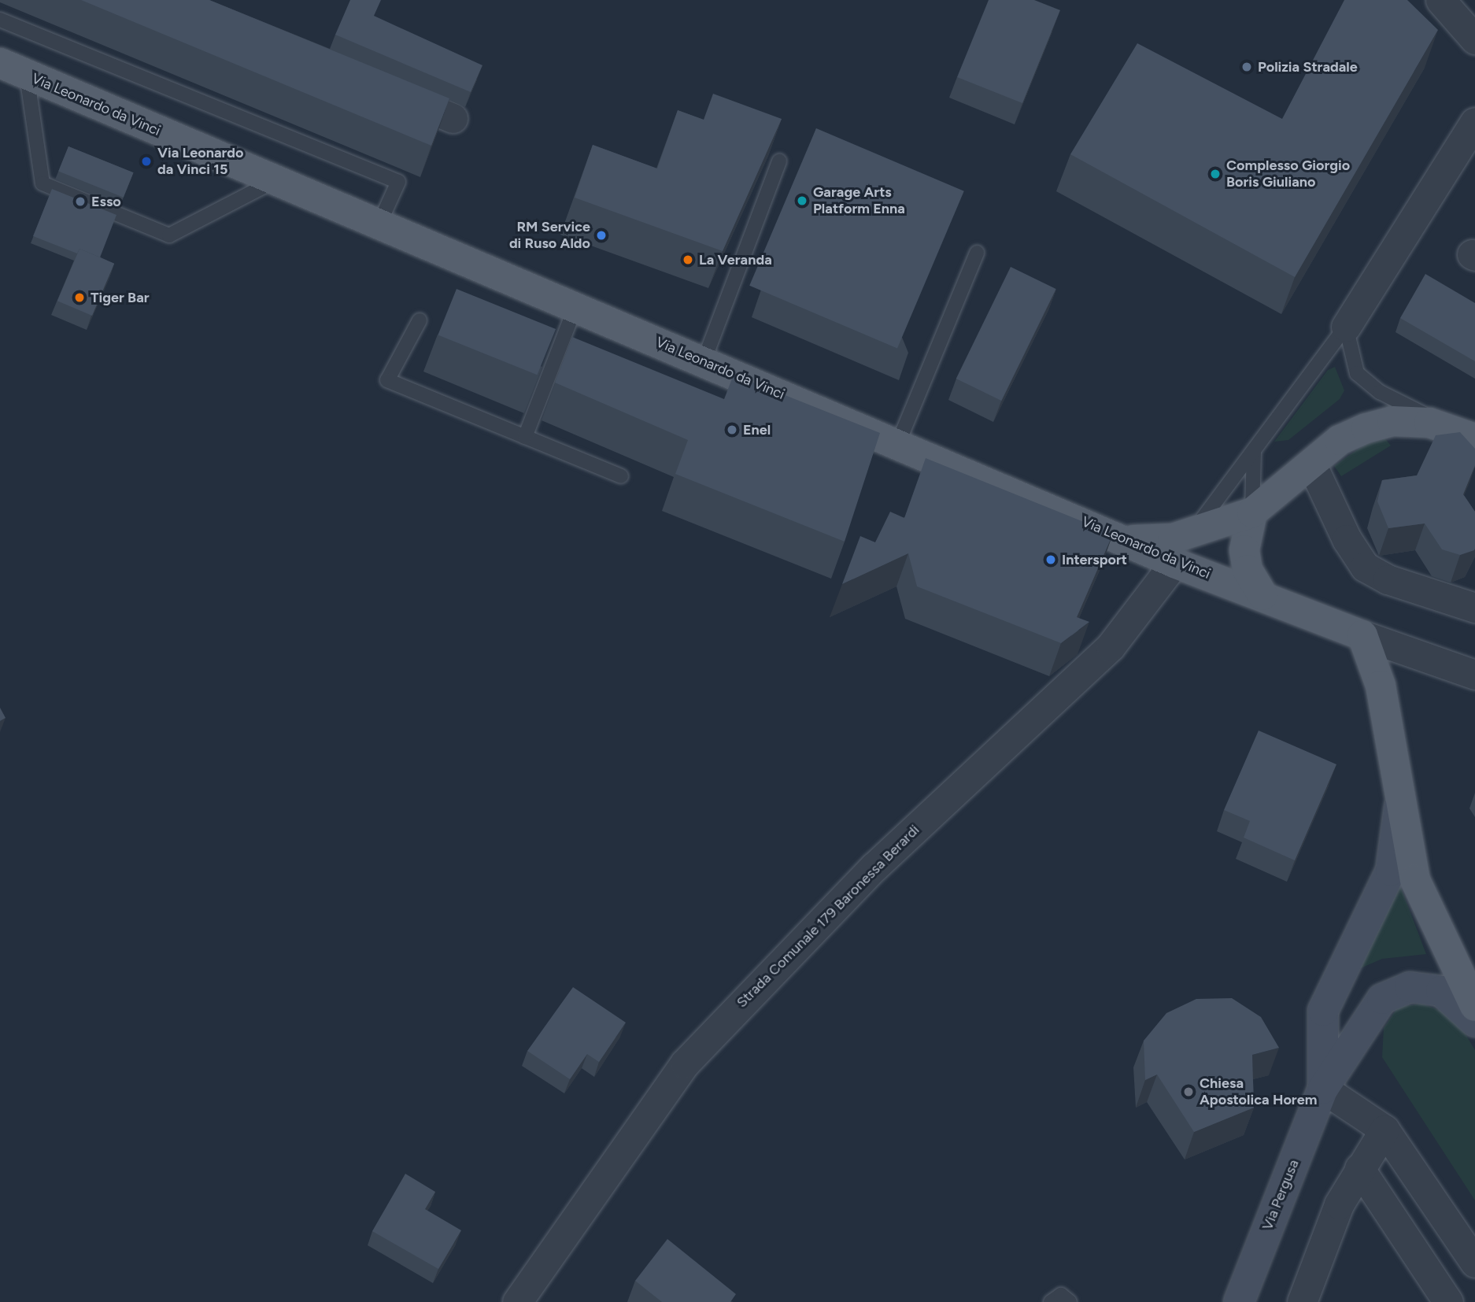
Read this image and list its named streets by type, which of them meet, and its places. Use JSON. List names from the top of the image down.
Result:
{
  "streets": {
    "main road": ["Via Leonardo da Vinci", "Via Pergusa"],
    "street": ["Strada Comunale 179 Baronessa Berardi"]
  },
  "crossings": [
    ["Via Leonardo da Vinci", "Strada Comunale 179 Baronessa Berardi"]
  ],
  "places": [
    "Polizia Stradale",
    "Via Leonardo da Vinci 15",
    "Complesso Giorgio Boris Giuliano",
    "Garage Arts Platform Enna",
    "Esso",
    "RM Service di Ruso Aldo",
    "La Veranda",
    "Tiger Bar",
    "Enel",
    "Intersport",
    "Chiesa Apostolica Horem"
  ]
}
